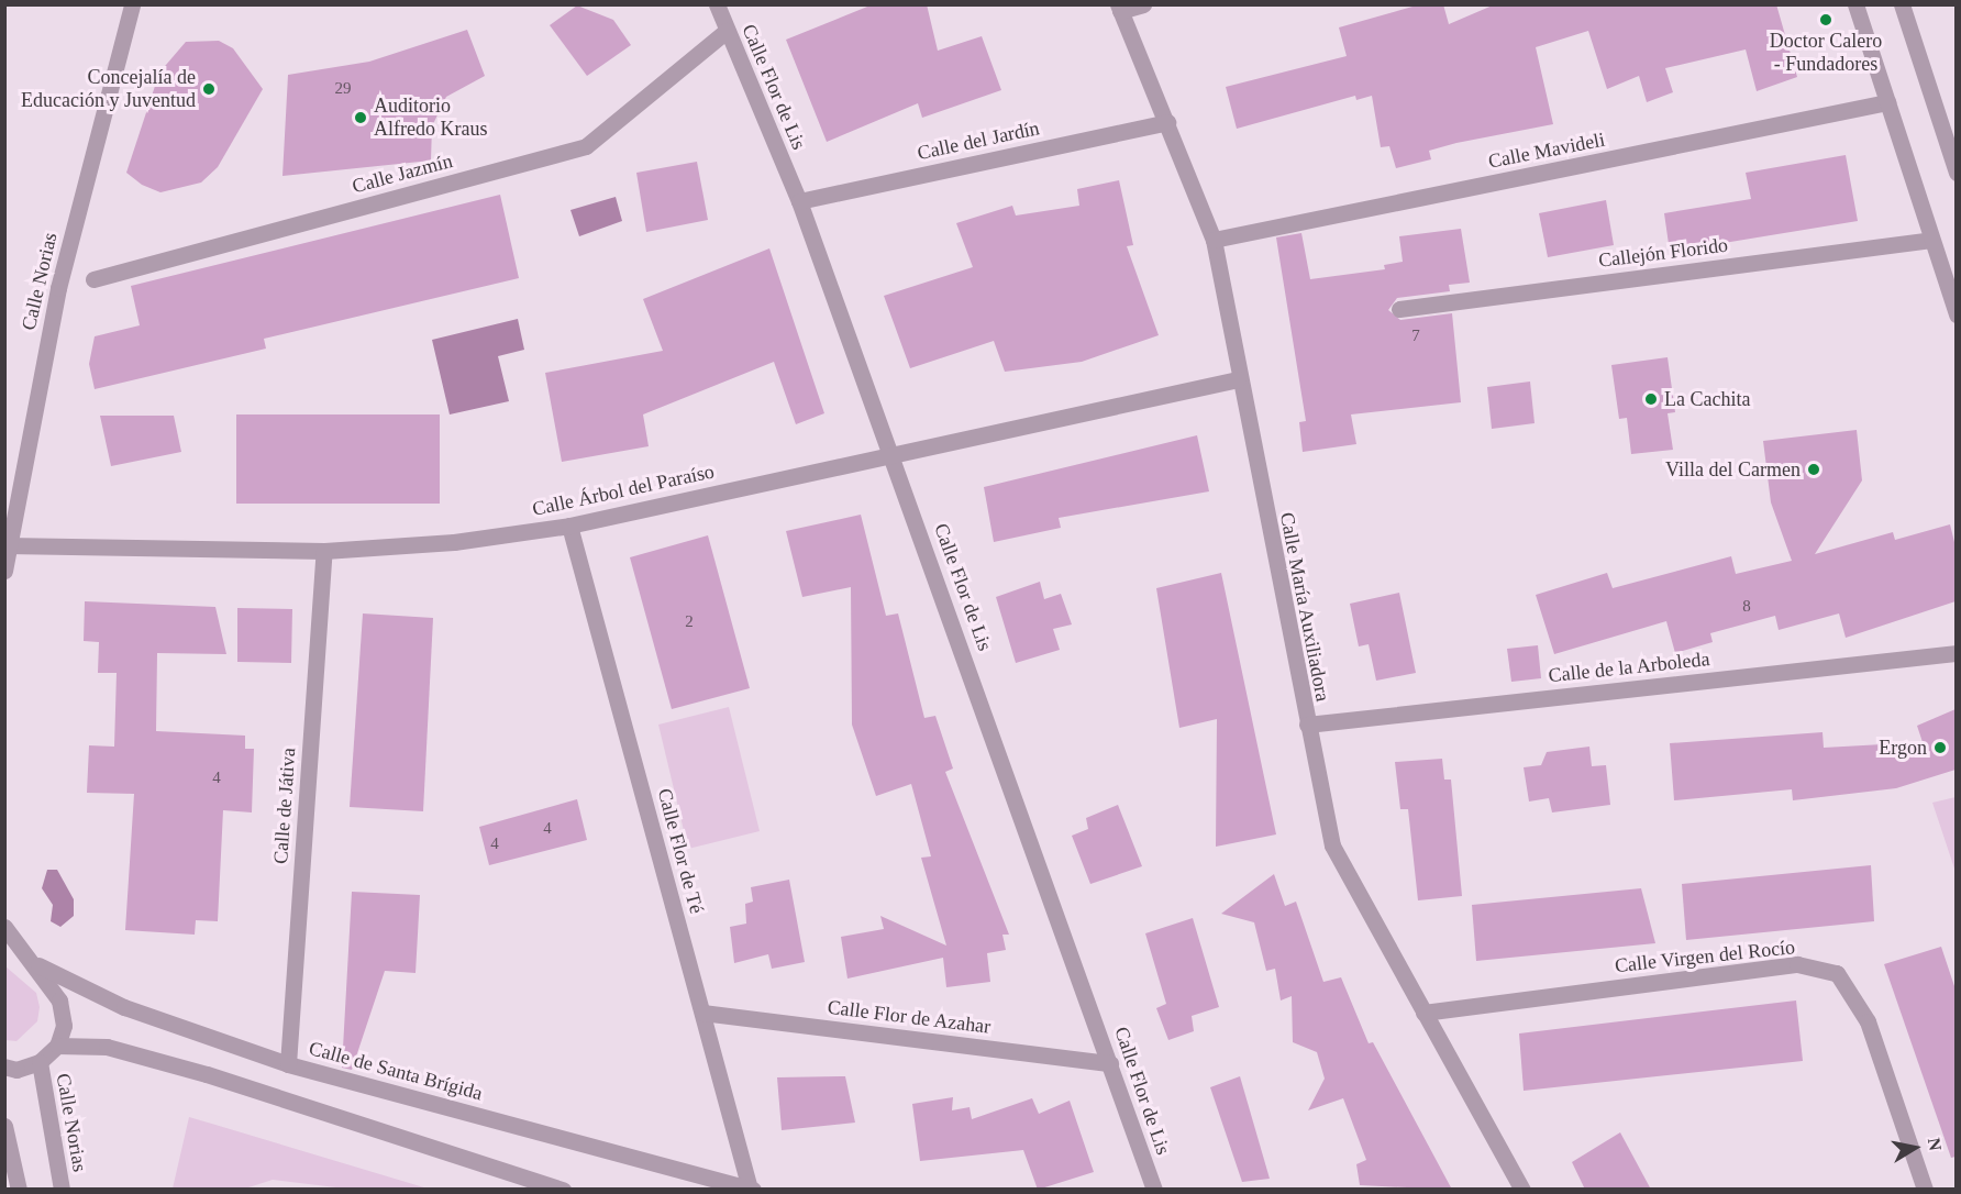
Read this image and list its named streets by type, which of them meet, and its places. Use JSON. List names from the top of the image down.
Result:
{
  "streets": {
    "street": [
      "Calle Flor de Lis",
      "Calle del Jardín",
      "Calle Mavideli",
      "Calle Jazmín",
      "Callejón Florido",
      "Calle Norias",
      "Calle Árbol del Paraíso",
      "Calle María Auxiliadora",
      "Calle de la Arboleda",
      "Calle de Játiva",
      "Calle Flor de Té",
      "Calle Virgen del Rocío",
      "Calle Flor de Azahar",
      "Calle de Santa Brígida"
    ]
  },
  "crossings": [
    ["Calle Flor de Lis", "Calle del Jardín"],
    ["Calle Flor de Lis", "Calle Jazmín"],
    ["Calle Flor de Lis", "Calle Árbol del Paraíso"],
    ["Calle Flor de Lis", "Calle Flor de Azahar"],
    ["Calle del Jardín", "Calle María Auxiliadora"],
    ["Calle Mavideli", "Calle María Auxiliadora"],
    ["Calle Norias", "Calle Árbol del Paraíso"],
    ["Calle Norias", "Calle de Santa Brígida"],
    ["Calle Árbol del Paraíso", "Calle María Auxiliadora"],
    ["Calle Árbol del Paraíso", "Calle de Játiva"],
    ["Calle Árbol del Paraíso", "Calle Flor de Té"],
    ["Calle María Auxiliadora", "Calle de la Arboleda"],
    ["Calle María Auxiliadora", "Calle Virgen del Rocío"],
    ["Calle de Játiva", "Calle de Santa Brígida"],
    ["Calle Flor de Té", "Calle Flor de Azahar"],
    ["Calle Flor de Té", "Calle de Santa Brígida"]
  ],
  "places": [
    "Doctor Calero - Fundadores",
    "Concejalía de Educación y Juventud",
    "Auditorio Alfredo Kraus",
    "La Cachita",
    "Villa del Carmen",
    "Ergon"
  ],
  "house_numbers": [
    "29",
    "7",
    "8",
    "2",
    "4",
    "4",
    "4"
  ],
  "north": "right"
}
